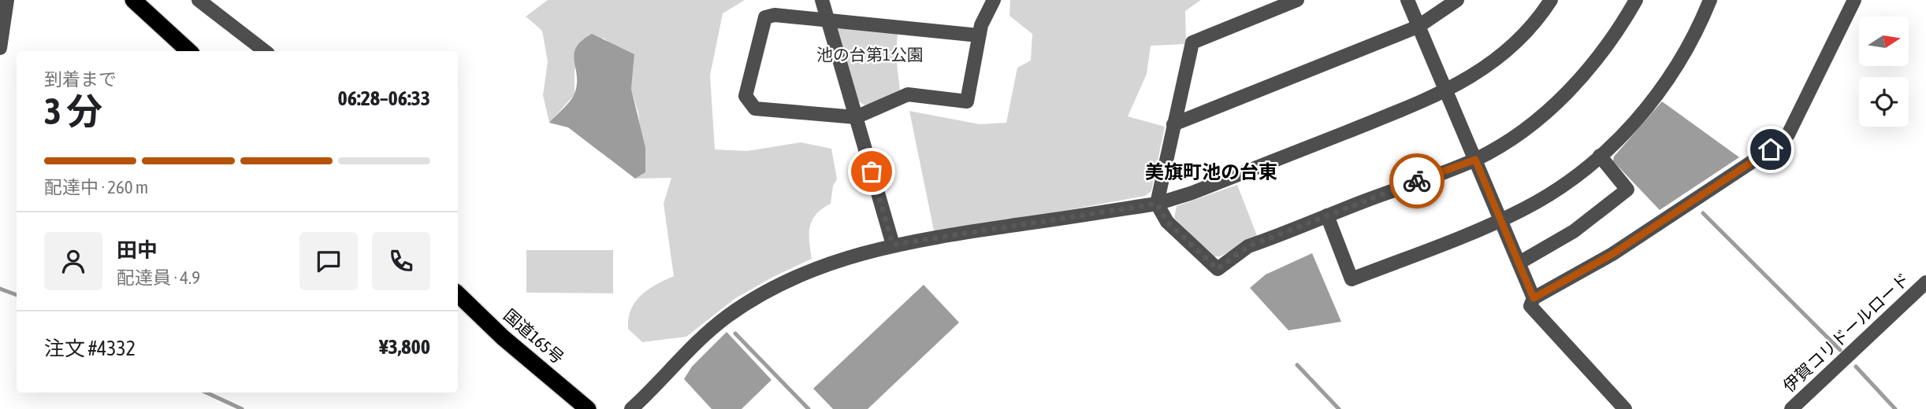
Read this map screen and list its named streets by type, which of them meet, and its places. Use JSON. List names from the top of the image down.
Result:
{
  "streets": {
    "highway": ["国道165号"],
    "street": ["伊賀コリドールロード"]
  },
  "districts": ["美旗町池の台東"],
  "parks": ["池の台第1公園"],
  "north": "right",
  "page": {
    "heading": ["3 分", "到着まで", "06:28–06:33"],
    "panel": [
      "田中",
      "配達員 · 4.9",
      "注文 #4332",
      "¥3,800"
    ],
    "bar": "配達中 · 260 m"
  }
}
